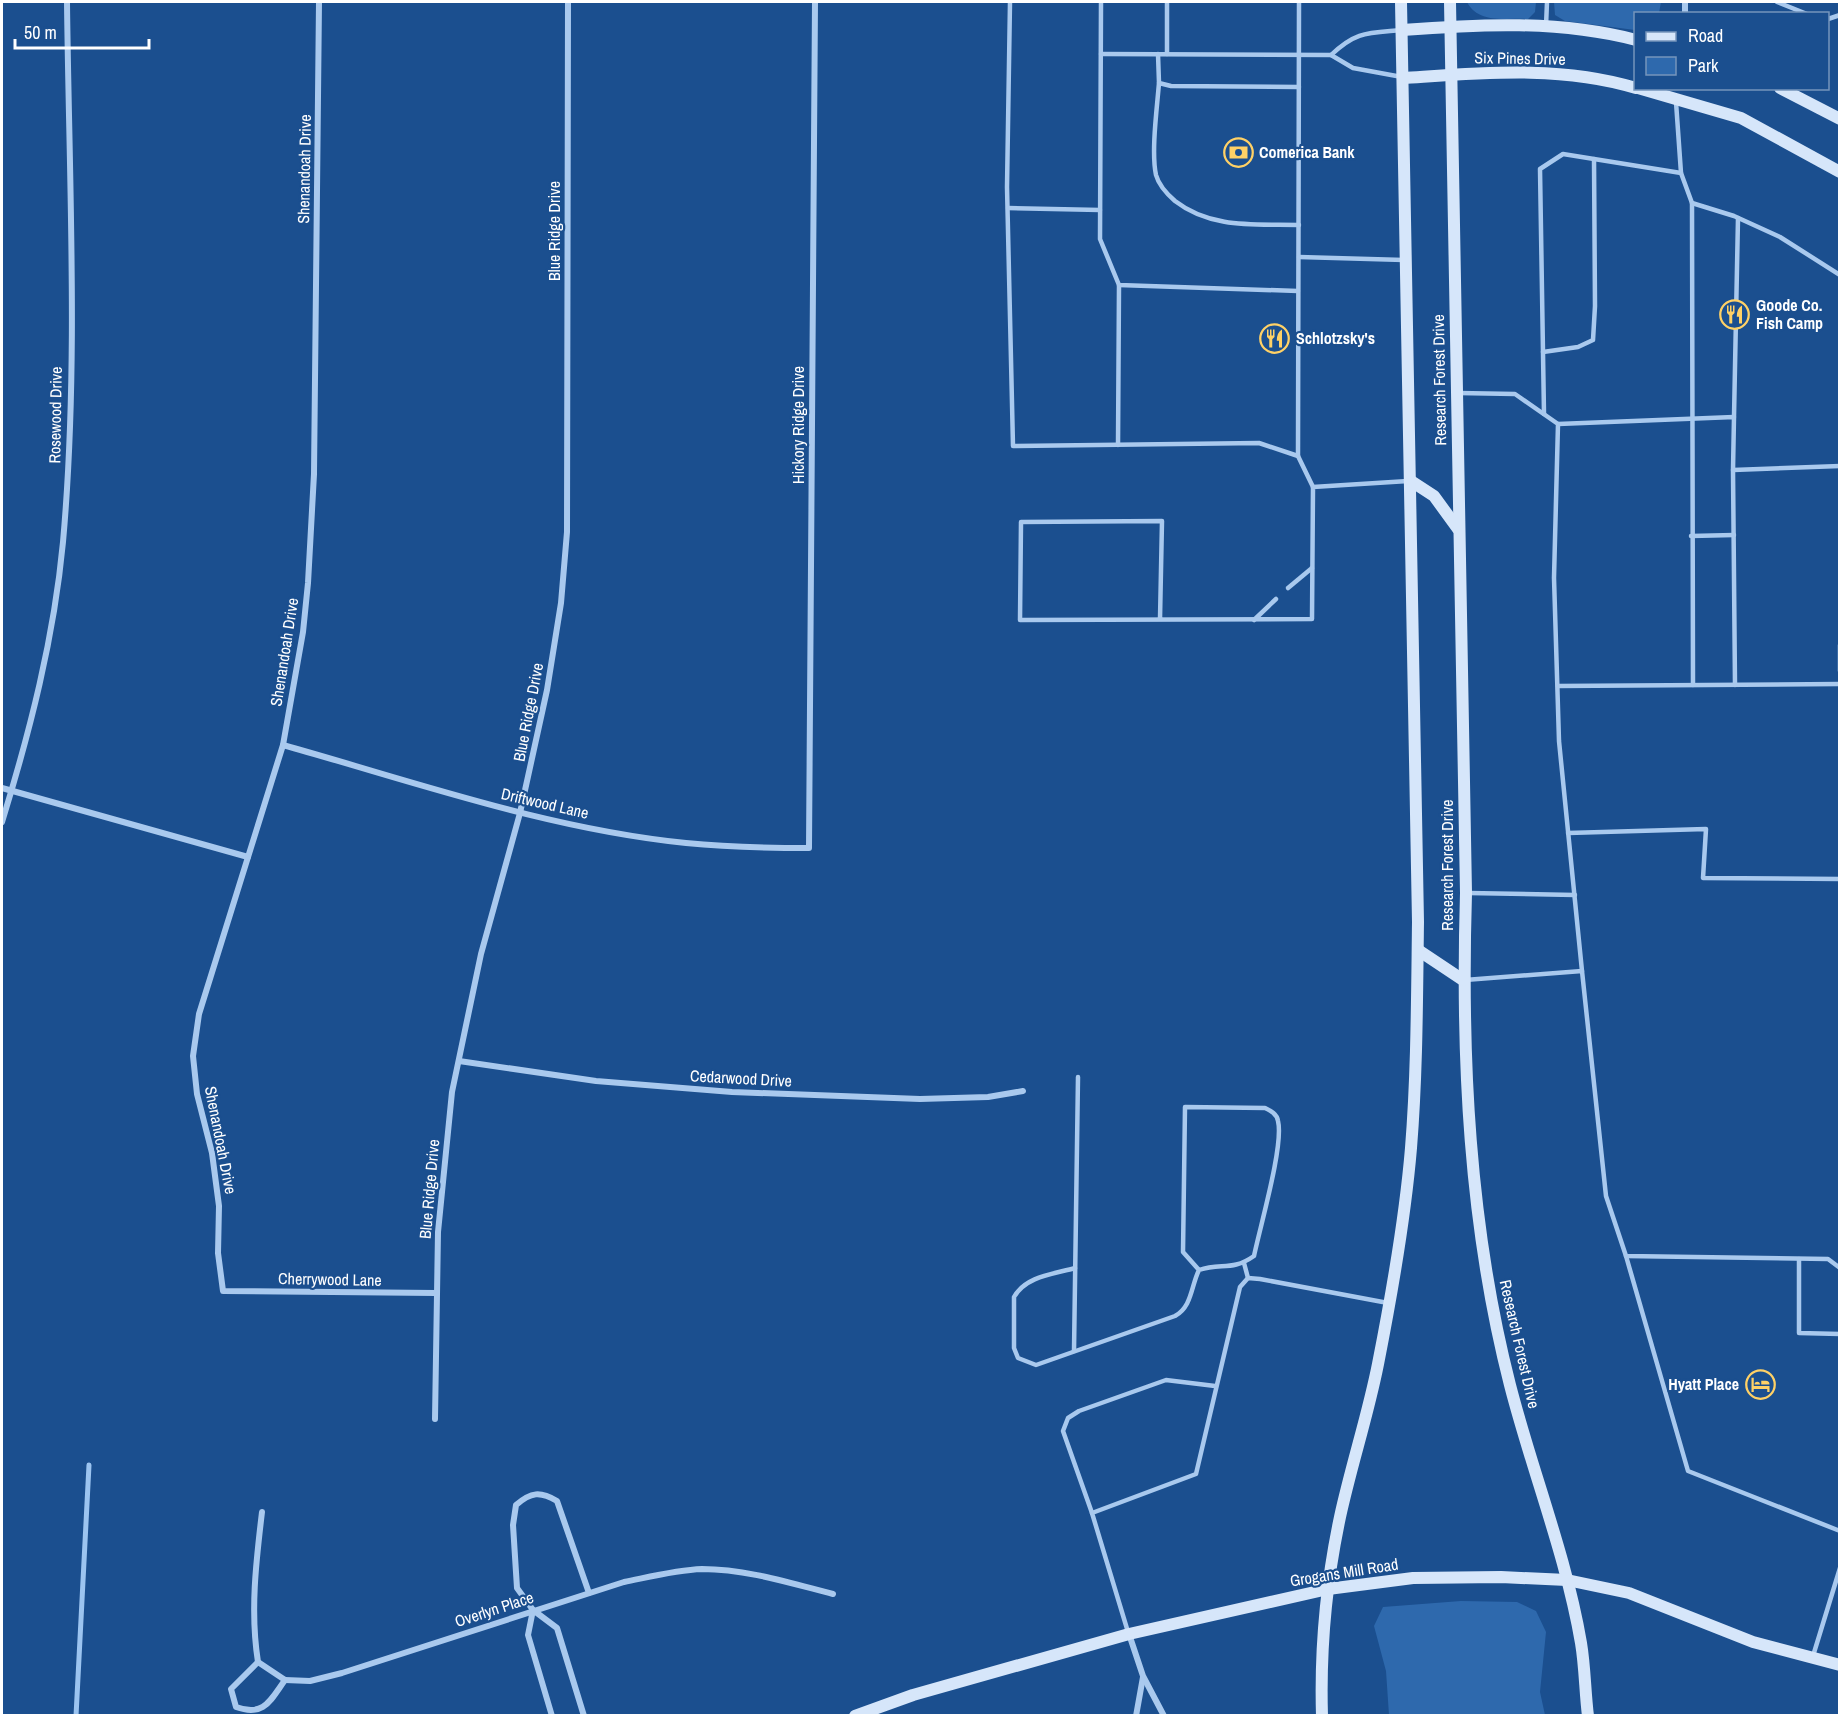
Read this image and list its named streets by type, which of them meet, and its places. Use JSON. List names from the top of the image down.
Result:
{
  "streets": {
    "main road": ["Six Pines Drive", "Research Forest Drive", "Grogans Mill Road"],
    "street": [
      "Shenandoah Drive",
      "Blue Ridge Drive",
      "Rosewood Drive",
      "Hickory Ridge Drive",
      "Driftwood Lane",
      "Cedarwood Drive",
      "Cherrywood Lane",
      "Overlyn Place"
    ]
  },
  "crossings": [
    ["Six Pines Drive", "Research Forest Drive"],
    ["Shenandoah Drive", "Driftwood Lane"],
    ["Shenandoah Drive", "Cherrywood Lane"],
    ["Blue Ridge Drive", "Driftwood Lane"],
    ["Blue Ridge Drive", "Cedarwood Drive"],
    ["Blue Ridge Drive", "Cherrywood Lane"],
    ["Research Forest Drive", "Grogans Mill Road"],
    ["Hickory Ridge Drive", "Driftwood Lane"]
  ],
  "places": {
    "bank": ["Comerica Bank"],
    "restaurant": ["Goode Co. Fish Camp", "Schlotzsky's"],
    "hotel": ["Hyatt Place"]
  },
  "legend": ["Road", "Park"],
  "scale_bar": "50 m"
}
